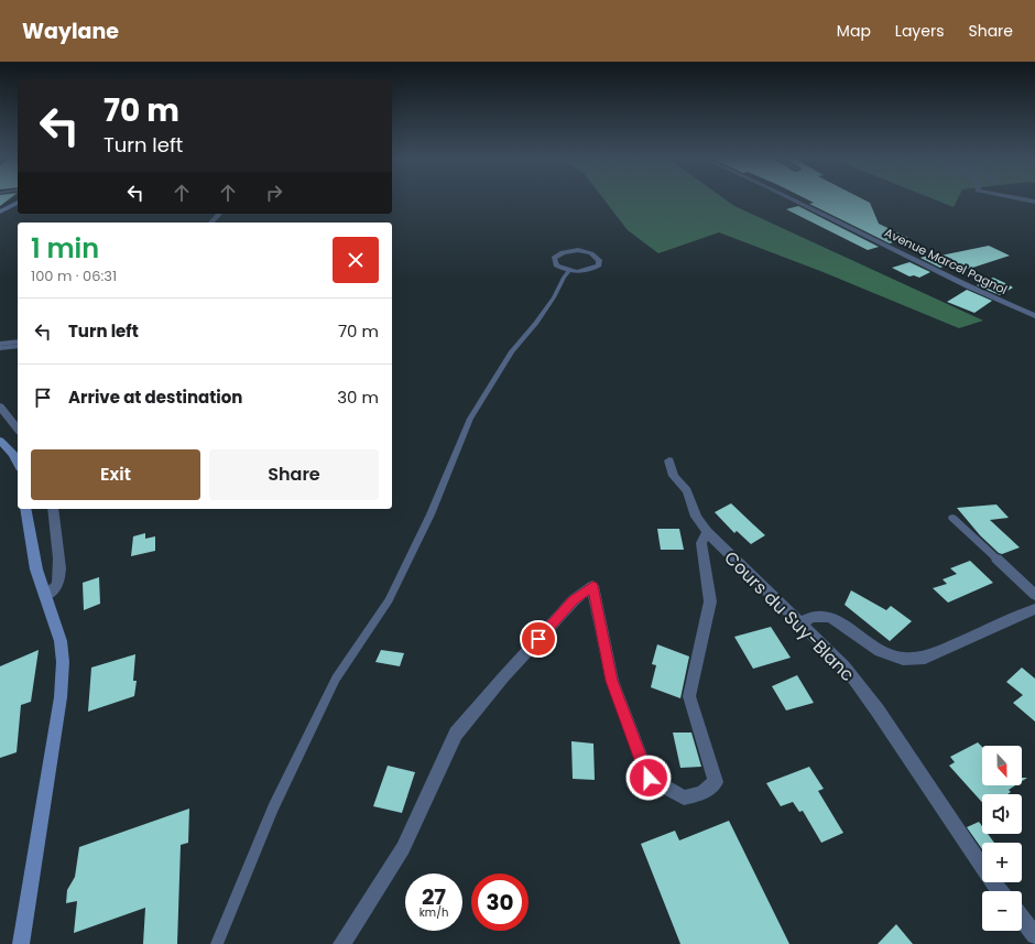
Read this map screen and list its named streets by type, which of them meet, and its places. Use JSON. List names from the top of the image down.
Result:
{
  "streets": {
    "street": ["Avenue Marcel Pagnol", "Cours du Suy-Blanc"]
  },
  "north": "bottom",
  "page": {
    "header": "Waylane",
    "nav": ["Map", "Layers", "Share"],
    "turn": ["70 m", "Turn left"],
    "heading": ["1 min", "100 m · 06:31"],
    "list": [
      {
        "name": "Turn left",
        "value": "70 m"
      },
      {
        "name": "Arrive at destination",
        "value": "30 m"
      }
    ],
    "buttons": ["Exit", "Share"],
    "map_buttons": ["+", "−"],
    "speed": "27 km/h",
    "limit": "30"
  }
}
